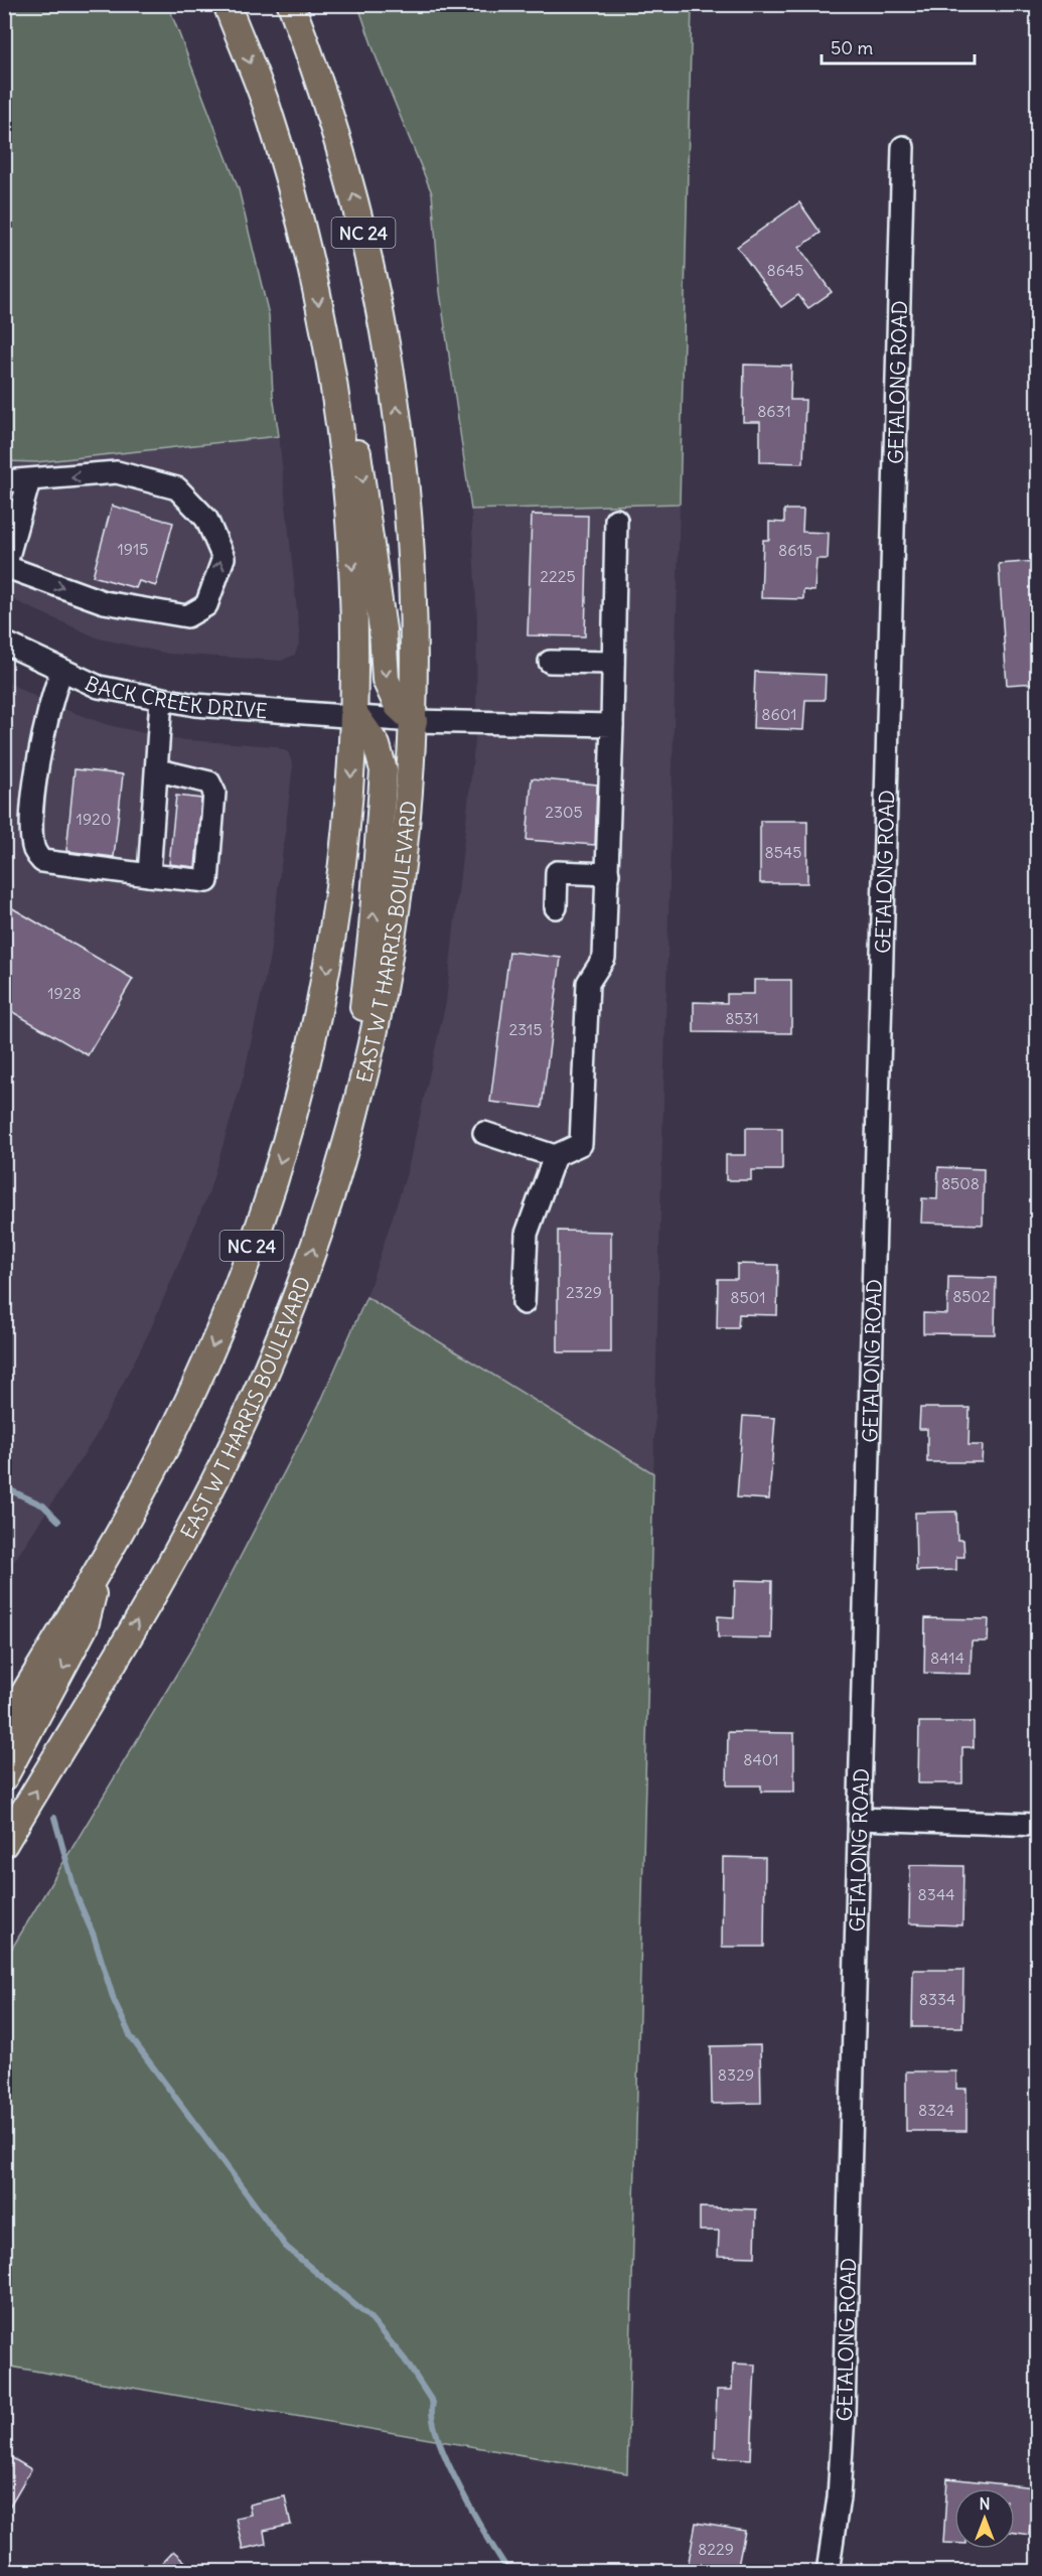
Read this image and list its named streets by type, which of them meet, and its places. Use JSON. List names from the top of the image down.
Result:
{
  "streets": {
    "main road": ["NC 24", "EAST W T HARRIS BOULEVARD"],
    "street": ["GETALONG ROAD", "BACK CREEK DRIVE"]
  },
  "crossings": [
    ["NC 24", "BACK CREEK DRIVE"],
    ["BACK CREEK DRIVE", "EAST W T HARRIS BOULEVARD"]
  ],
  "house_numbers": [
    "8645",
    "8631",
    "1915",
    "8615",
    "2225",
    "8601",
    "2305",
    "1920",
    "8545",
    "1928",
    "8531",
    "2315",
    "8508",
    "2329",
    "8502",
    "8501",
    "8414",
    "8401",
    "8344",
    "8334",
    "8329",
    "8324",
    "8229"
  ],
  "scale_bar": "50 m",
  "north": "top"
}
